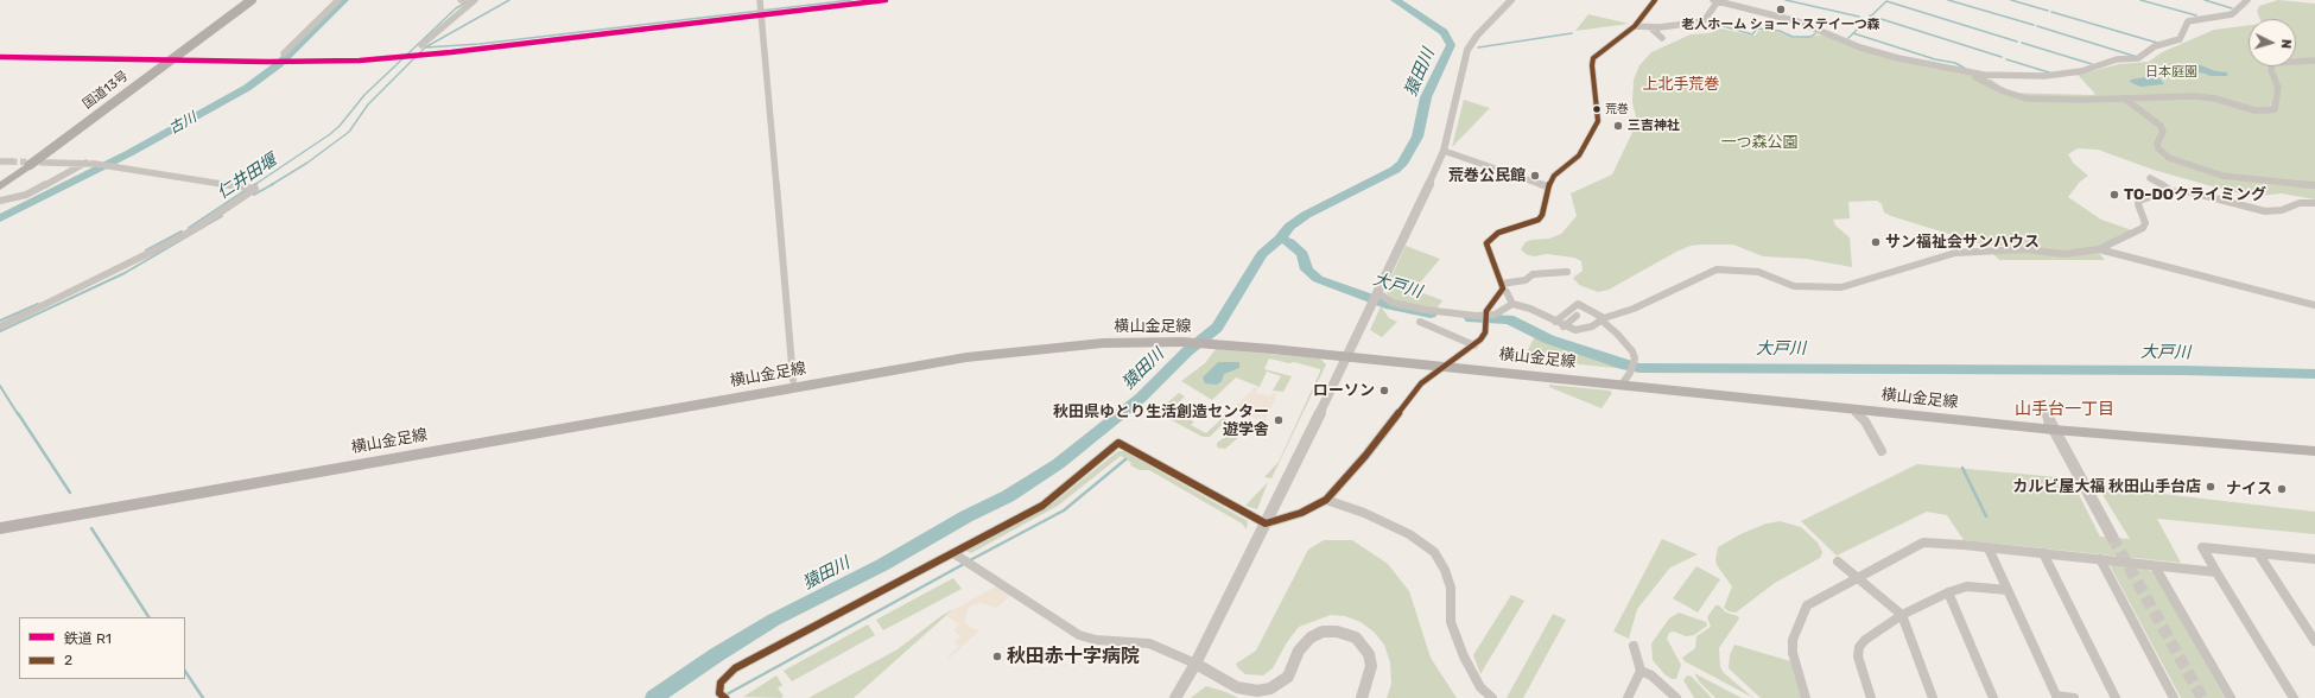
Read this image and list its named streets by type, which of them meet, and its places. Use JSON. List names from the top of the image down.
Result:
{
  "streets": {
    "highway": ["国道13号"],
    "main road": ["横山金足線"]
  },
  "districts": ["上北手荒巻", "山手台一丁目"],
  "water": [
    "猿田川",
    "古川",
    "仁井田堰",
    "大戸川"
  ],
  "parks": ["日本庭園", "一つ森公園"],
  "places": [
    "老人ホーム ショートステイ一つ森",
    "荒巻",
    "三吉神社",
    "荒巻公民館",
    "TO-DOクライミング",
    "サン福祉会サンハウス",
    "ローソン",
    "秋田県ゆとり生活創造センター 遊学舎",
    "カルビ屋大福 秋田山手台店",
    "ナイス",
    "秋田赤十字病院"
  ],
  "lines": ["rail line R1", "transit line 2"],
  "legend": ["鉄道 R1", "2"],
  "north": "right"
}
